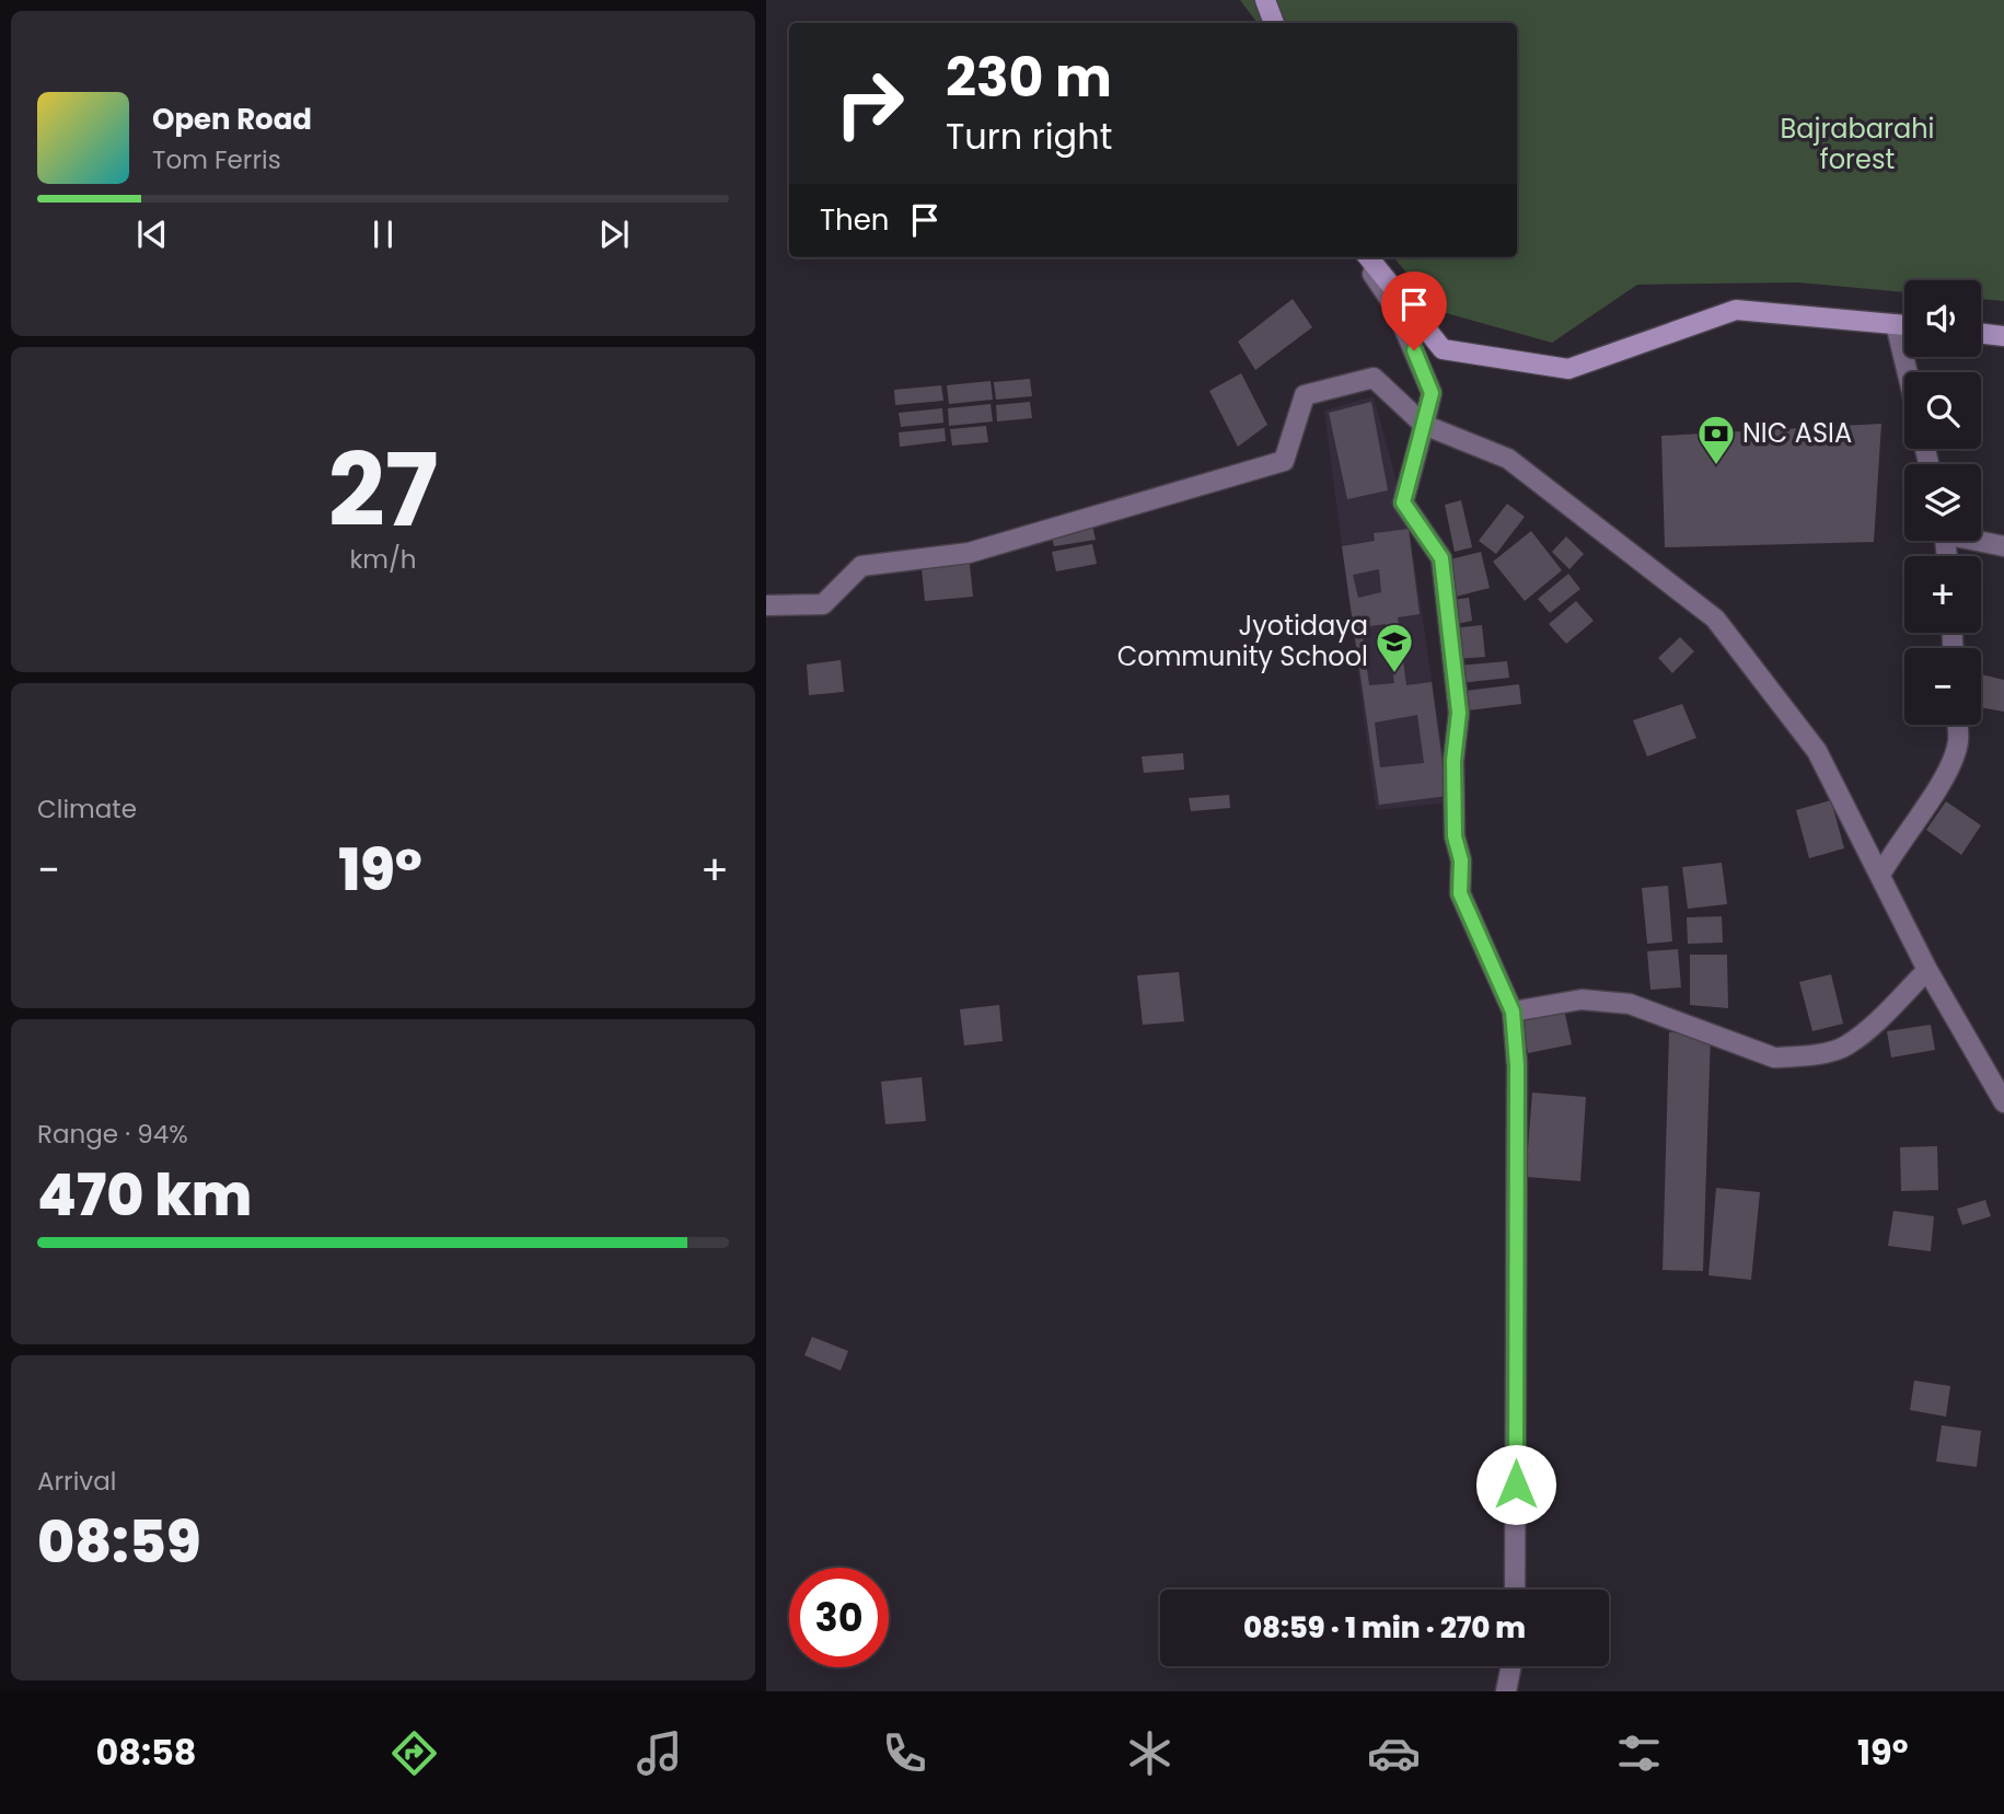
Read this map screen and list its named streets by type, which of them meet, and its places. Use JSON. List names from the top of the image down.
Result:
{
  "parks": ["Bajrabarahi forest"],
  "places": {
    "bank": ["NIC ASIA"],
    "school or university": ["Jyotidaya Community School"]
  },
  "page": {
    "turn": ["230 m", "Turn right"],
    "song": ["Open Road", "Tom Ferris"],
    "then": "Then",
    "map_buttons": ["+", "−"],
    "tile": [
      ["27", "km/h"],
      "Climate",
      ["Range · 94%", "470 km"],
      ["Arrival", "08:59"]
    ],
    "heat": ["−", "19°", "+"],
    "limit": "30",
    "trip": "08:59 · 1 min · 270 m",
    "tabs": ["08:58", "19°"]
  }
}
